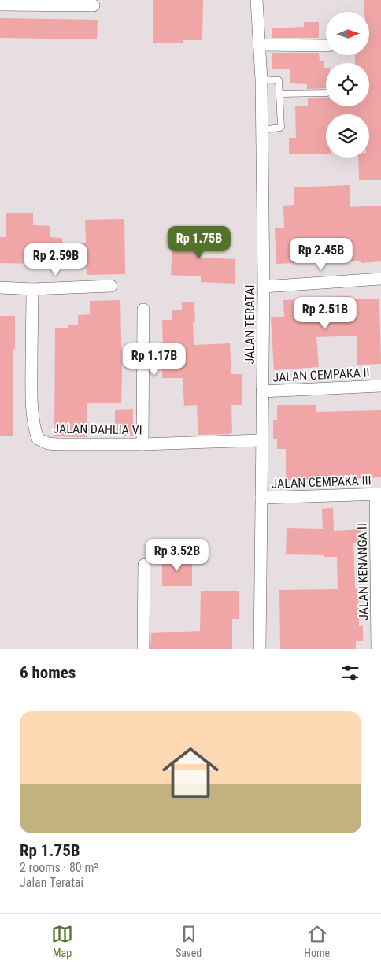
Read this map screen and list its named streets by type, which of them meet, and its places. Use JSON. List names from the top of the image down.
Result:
{
  "streets": {
    "street": [
      "JALAN TERATAI",
      "JALAN CEMPAKA II",
      "JALAN DAHLIA VI",
      "JALAN CEMPAKA III",
      "JALAN KENANGA II"
    ]
  },
  "crossings": [
    ["JALAN TERATAI", "JALAN CEMPAKA II"],
    ["JALAN TERATAI", "JALAN DAHLIA VI"],
    ["JALAN TERATAI", "JALAN CEMPAKA III"],
    ["JALAN CEMPAKA III", "JALAN KENANGA II"]
  ],
  "north": "right",
  "page": {
    "price": [
      "Rp 1.75B",
      "Rp 2.45B",
      "Rp 2.59B",
      "Rp 2.51B",
      "Rp 1.17B",
      "Rp 3.52B"
    ],
    "heading": "6 homes",
    "list": [
      {
        "name": "Rp 1.75B",
        "note": "2 rooms · 80 m² · Jalan Teratai"
      }
    ],
    "tabs": ["Map", "Saved", "Home"]
  }
}
